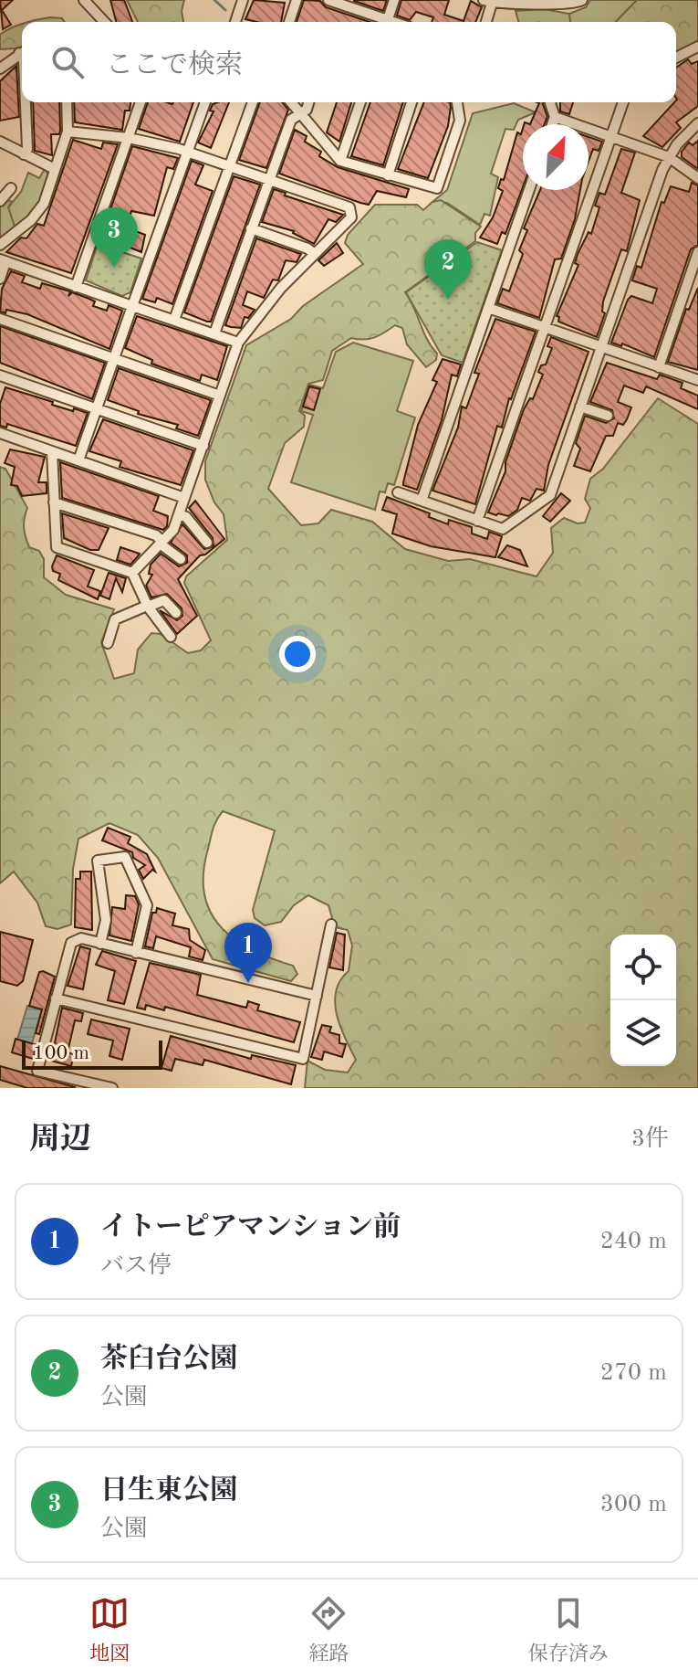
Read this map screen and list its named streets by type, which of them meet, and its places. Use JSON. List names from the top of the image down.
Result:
{
  "scale_bar": "100 m",
  "north": "top right",
  "page": {
    "search": "ここで検索",
    "pins": ["3", "2", "1"],
    "scale": "100 m",
    "heading": ["周辺", "3件"],
    "list": [
      {
        "mark": "1",
        "name": "イトーピアマンション前",
        "note": "バス停",
        "value": "240 m"
      },
      {
        "mark": "2",
        "name": "茶臼台公園",
        "note": "公園",
        "value": "270 m"
      },
      {
        "mark": "3",
        "name": "日生東公園",
        "note": "公園",
        "value": "300 m"
      }
    ],
    "nav": ["地図", "経路", "保存済み"]
  }
}
